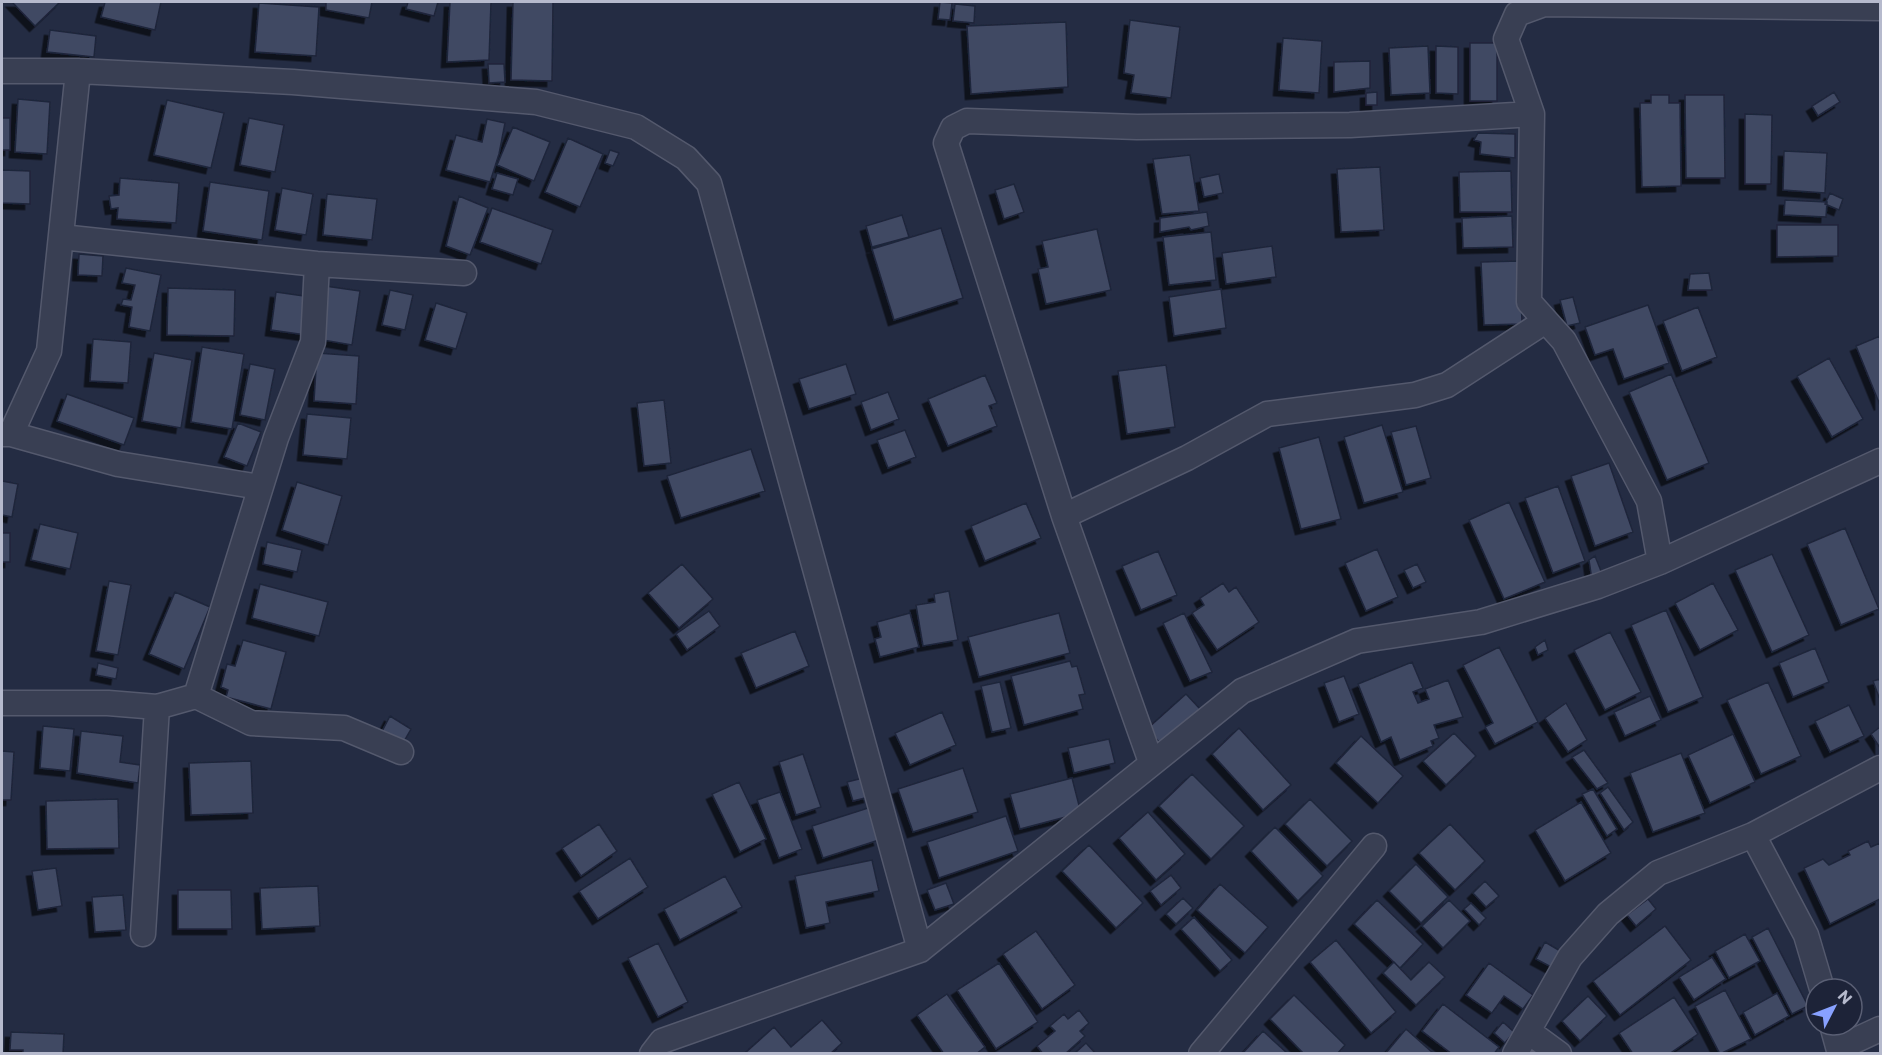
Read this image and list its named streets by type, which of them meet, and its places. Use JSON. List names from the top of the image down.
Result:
{
  "north": "top right"
}
